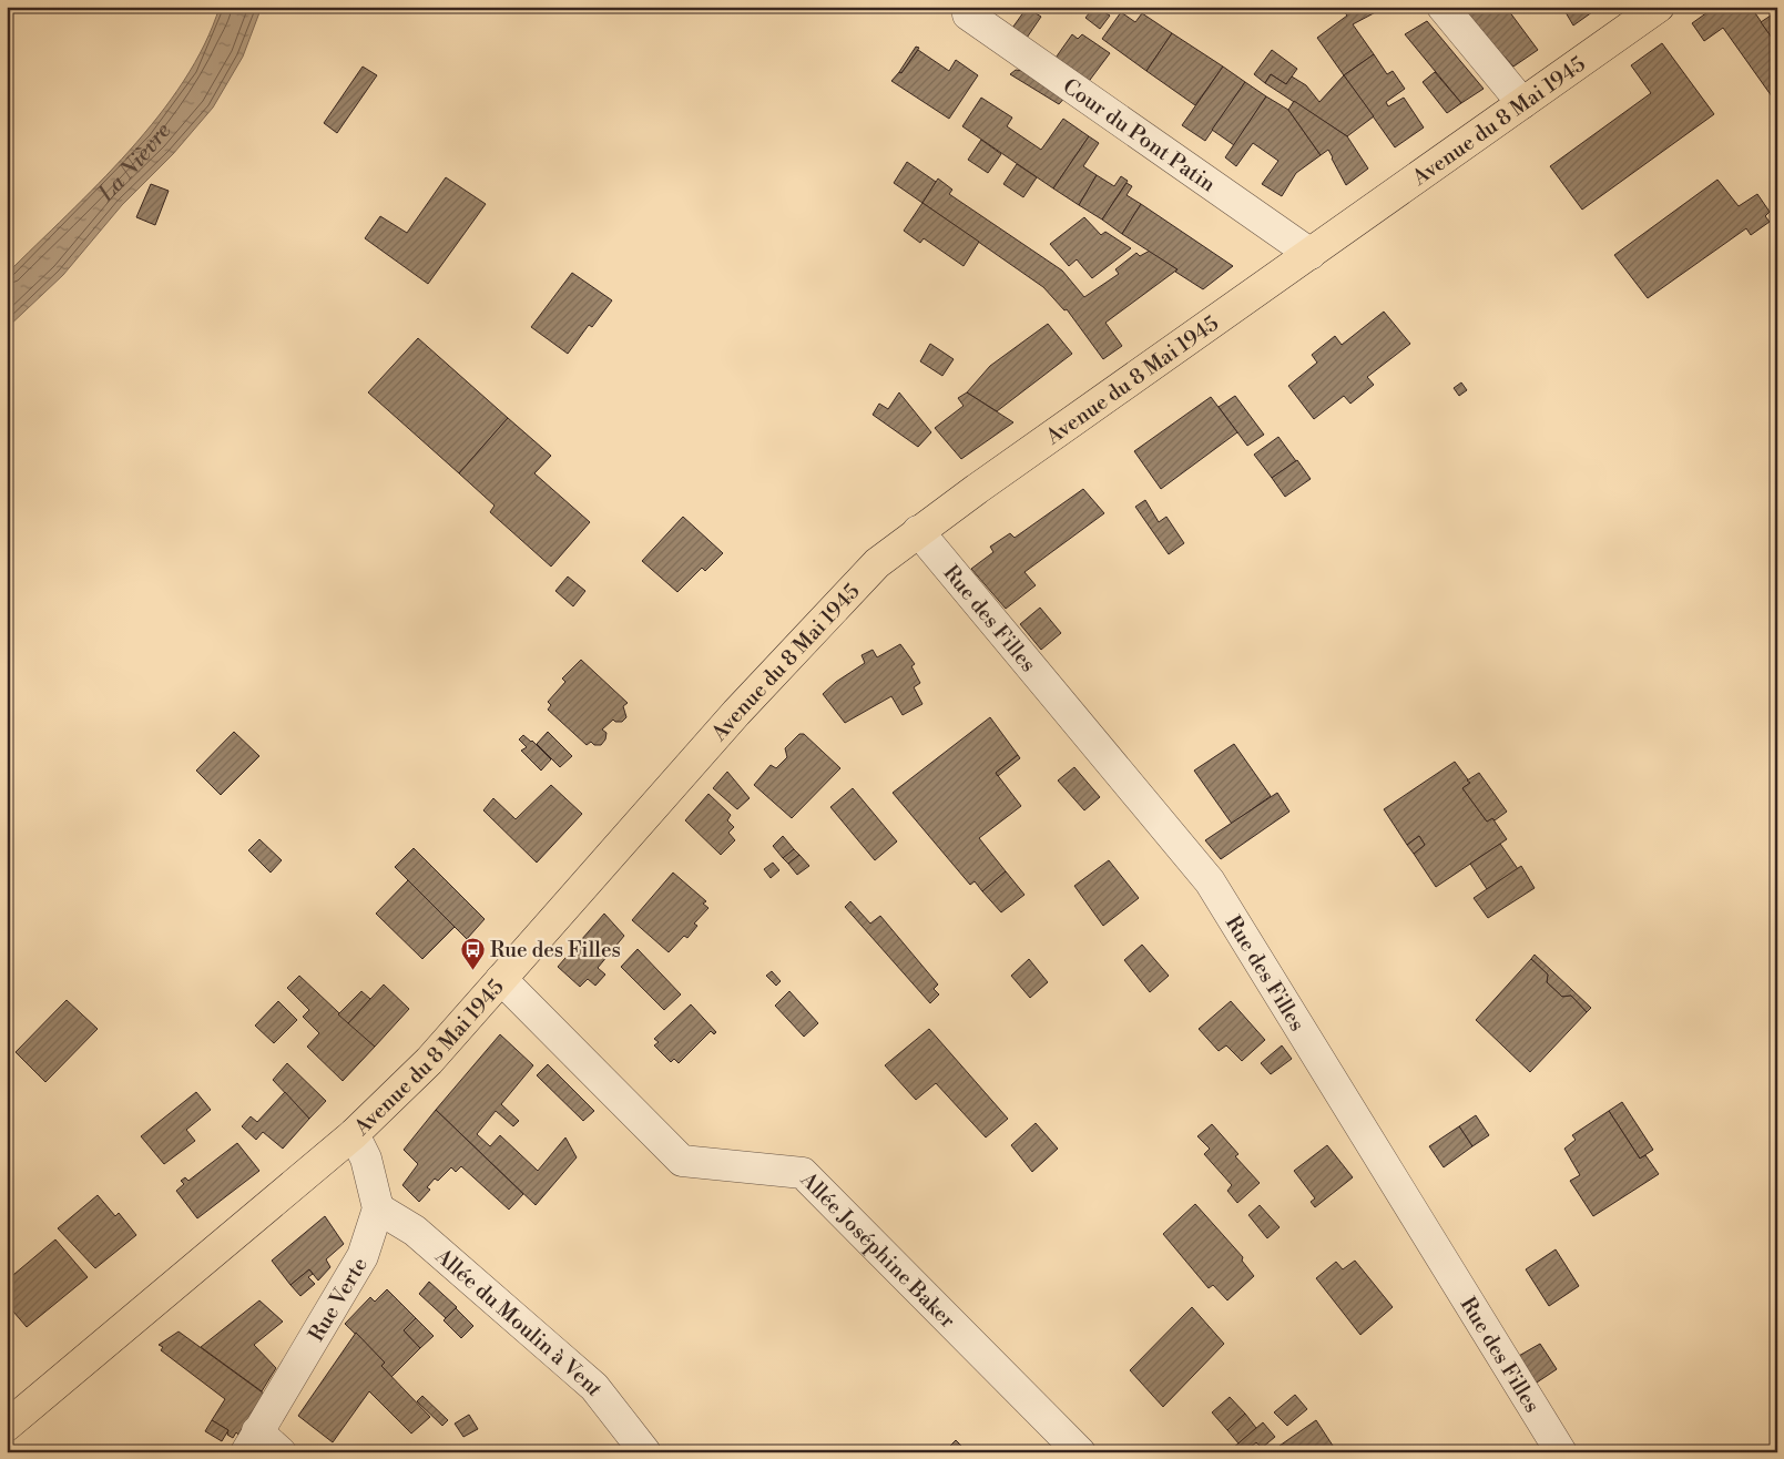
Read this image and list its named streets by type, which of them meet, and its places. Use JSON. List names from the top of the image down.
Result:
{
  "streets": {
    "main road": ["Avenue du 8 Mai 1945"],
    "street": [
      "Cour du Pont Patin",
      "Rue des Filles",
      "Allée Joséphine Baker",
      "Rue Verte",
      "Allée du Moulin à Vent"
    ]
  },
  "crossings": [
    ["Avenue du 8 Mai 1945", "Cour du Pont Patin"],
    ["Avenue du 8 Mai 1945", "Rue des Filles"],
    ["Avenue du 8 Mai 1945", "Allée Joséphine Baker"],
    ["Rue Verte", "Allée du Moulin à Vent"]
  ],
  "water": ["La Nièvre"],
  "places": {
    "bus stop": ["Rue des Filles"]
  }
}
